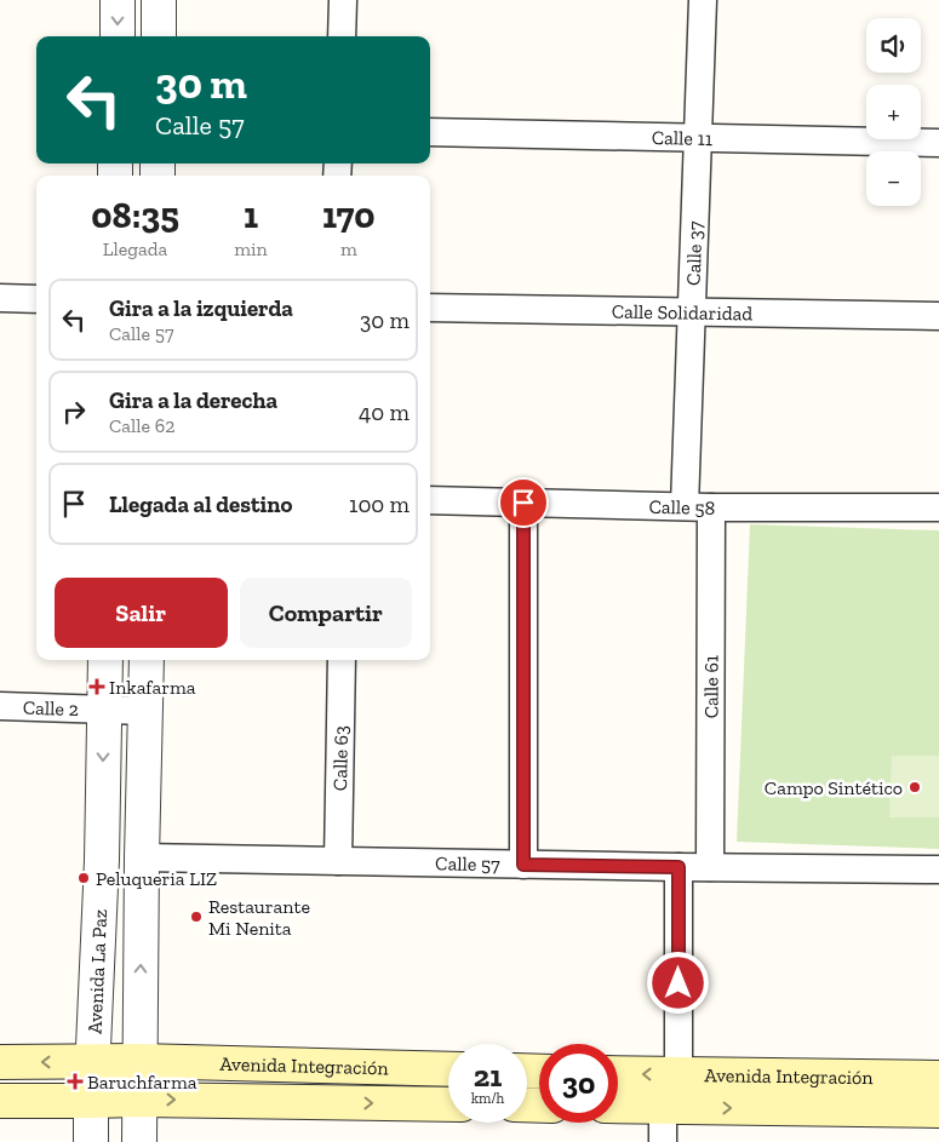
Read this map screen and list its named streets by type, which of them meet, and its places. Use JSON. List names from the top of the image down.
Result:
{
  "streets": {
    "main road": ["Avenida Integración"],
    "street": [
      "Calle 11",
      "Calle 37",
      "Calle Solidaridad",
      "Calle 58",
      "Calle 61",
      "Calle 2",
      "Calle 63",
      "Calle 57",
      "Avenida La Paz"
    ]
  },
  "crossings": [
    ["Calle 11", "Calle 37"],
    ["Calle 37", "Calle Solidaridad"],
    ["Calle 37", "Calle 58"],
    ["Calle 58", "Calle 61"],
    ["Calle 61", "Calle 57"],
    ["Calle 2", "Avenida La Paz"],
    ["Calle 63", "Calle 57"],
    ["Calle 57", "Avenida La Paz"],
    ["Avenida La Paz", "Avenida Integración"]
  ],
  "places": {
    "health": ["Inkafarma", "Baruchfarma"],
    "other": ["Campo Sintético", "Peluqueria LIZ", "Restaurante Mi Nenita"]
  },
  "page": {
    "map_buttons": ["+", "−"],
    "turn": ["30 m", "Calle 57"],
    "eta": [
      "08:35",
      "Llegada",
      "1",
      "min",
      "170",
      "m"
    ],
    "list": [
      {
        "name": "Gira a la izquierda",
        "note": "Calle 57",
        "value": "30 m"
      },
      {
        "name": "Gira a la derecha",
        "note": "Calle 62",
        "value": "40 m"
      },
      {
        "name": "Llegada al destino",
        "value": "100 m"
      }
    ],
    "buttons": ["Salir", "Compartir"],
    "speed": "21 km/h",
    "limit": "30"
  }
}
